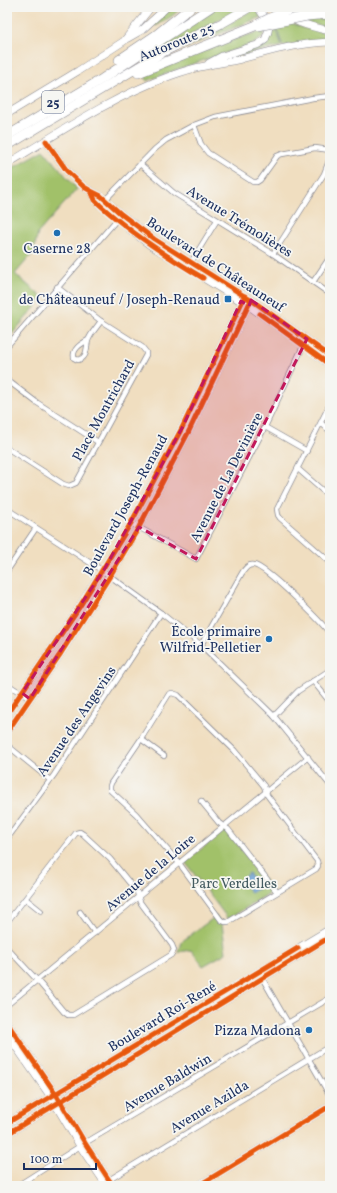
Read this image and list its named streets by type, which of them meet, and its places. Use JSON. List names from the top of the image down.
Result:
{
  "streets": {
    "highway": ["Autoroute 25", "25"],
    "street": [
      "Avenue Trémolières",
      "Boulevard de Châteauneuf",
      "Place Montrichard",
      "Avenue de La Devinière",
      "Boulevard Joseph-Renaud",
      "Avenue des Angevins",
      "Avenue de la Loire",
      "Boulevard Roi-René",
      "Avenue Baldwin",
      "Avenue Azilda"
    ]
  },
  "crossings": [
    ["Autoroute 25", "25"],
    ["Boulevard de Châteauneuf", "Avenue de La Devinière"],
    ["Boulevard de Châteauneuf", "Boulevard Joseph-Renaud"],
    ["Avenue de La Devinière", "Boulevard Joseph-Renaud"]
  ],
  "parks": ["Parc Verdelles"],
  "places": {
    "other": ["Caserne 28", "École primaire Wilfrid-Pelletier", "Pizza Madona"],
    "transit": ["de Châteauneuf / Joseph-Renaud"]
  },
  "scale_bar": "100 m"
}
